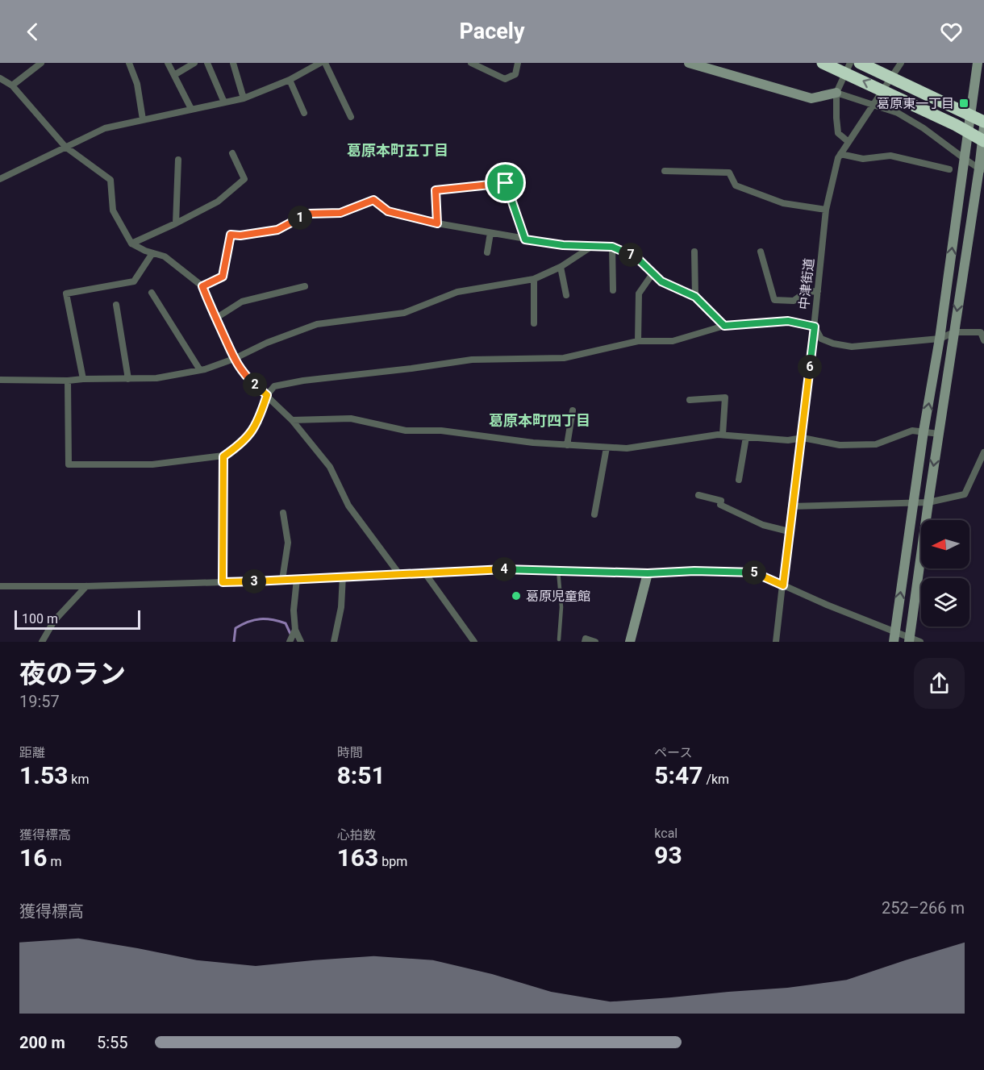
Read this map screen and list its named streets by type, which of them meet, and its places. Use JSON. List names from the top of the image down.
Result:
{
  "streets": {
    "street": ["中津街道"]
  },
  "districts": ["葛原本町五丁目", "葛原本町四丁目"],
  "places": {
    "transit": ["葛原東一丁目"],
    "other": ["葛原児童館"]
  },
  "scale_bar": "100 m",
  "north": "left",
  "page": {
    "header": "Pacely",
    "pins": [
      "1",
      "7",
      "6",
      "2",
      "4",
      "5",
      "3"
    ],
    "scale": "100 m",
    "heading": ["夜のラン", "19:57"],
    "stats": [
      ["距離", "1.53 km"],
      ["時間", "8:51"],
      ["ペース", "5:47 /km"],
      ["獲得標高", "16 m"],
      ["心拍数", "163 bpm"],
      ["kcal", "93"]
    ],
    "chart": ["獲得標高", "252–266 m"],
    "list": [
      {
        "name": "200 m",
        "note": "5:55"
      }
    ]
  }
}
